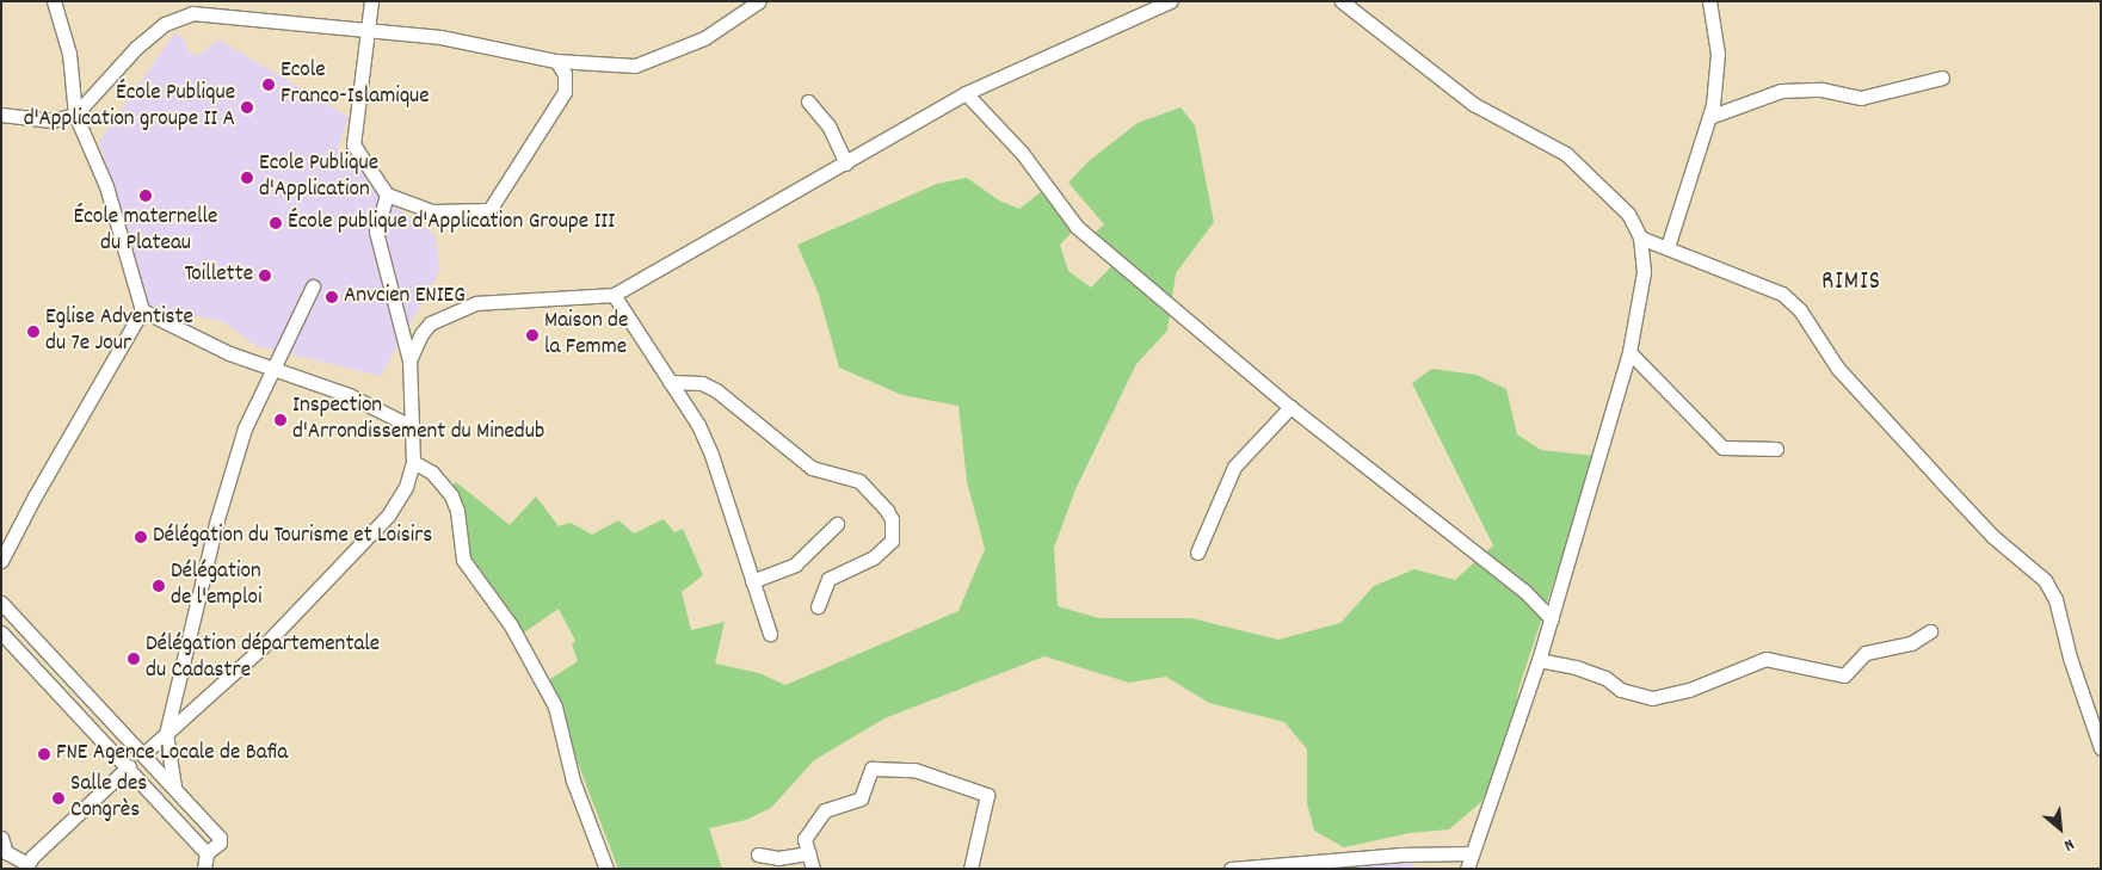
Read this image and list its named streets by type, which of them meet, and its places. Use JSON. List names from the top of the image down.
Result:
{
  "districts": ["RIMIS"],
  "places": [
    "Ecole Franco-Islamique",
    "École Publique d'Application groupe II A",
    "Ecole Publique d'Application",
    "École maternelle du Plateau",
    "École publique d'Application Groupe III",
    "Toillette",
    "Anvcien ENIEG",
    "Eglise Adventiste du 7e Jour",
    "Maison de la Femme",
    "Inspection d'Arrondissement du Minedub",
    "Délégation du Tourisme et Loisirs",
    "Délégation de l'emploi",
    "Délégation départementale du Cadastre",
    "FNE Agence Locale de Bafia",
    "Salle des Congrès"
  ],
  "north": "bottom right"
}
